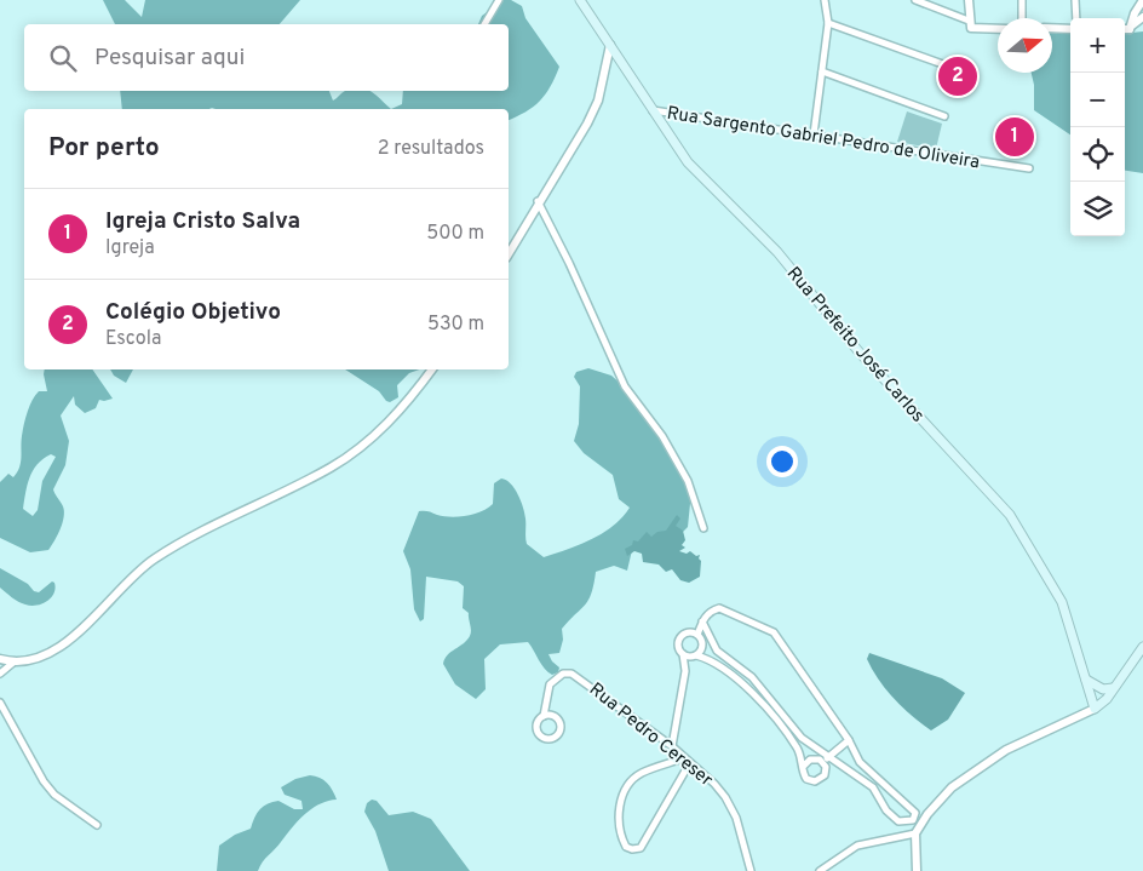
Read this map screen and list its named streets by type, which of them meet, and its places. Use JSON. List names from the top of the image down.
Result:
{
  "streets": {
    "main road": ["Rua Prefeito José Carlos"],
    "street": ["Rua Sargento Gabriel Pedro de Oliveira", "Rua Pedro Cereser"]
  },
  "crossings": [
    ["Rua Sargento Gabriel Pedro de Oliveira", "Rua Prefeito José Carlos"]
  ],
  "north": "right",
  "page": {
    "map_buttons": ["+", "−"],
    "search": "Pesquisar aqui",
    "pins": ["2", "1"],
    "heading": ["Por perto", "2 resultados"],
    "list": [
      {
        "mark": "1",
        "name": "Igreja Cristo Salva",
        "note": "Igreja",
        "value": "500 m"
      },
      {
        "mark": "2",
        "name": "Colégio Objetivo",
        "note": "Escola",
        "value": "530 m"
      }
    ]
  }
}
